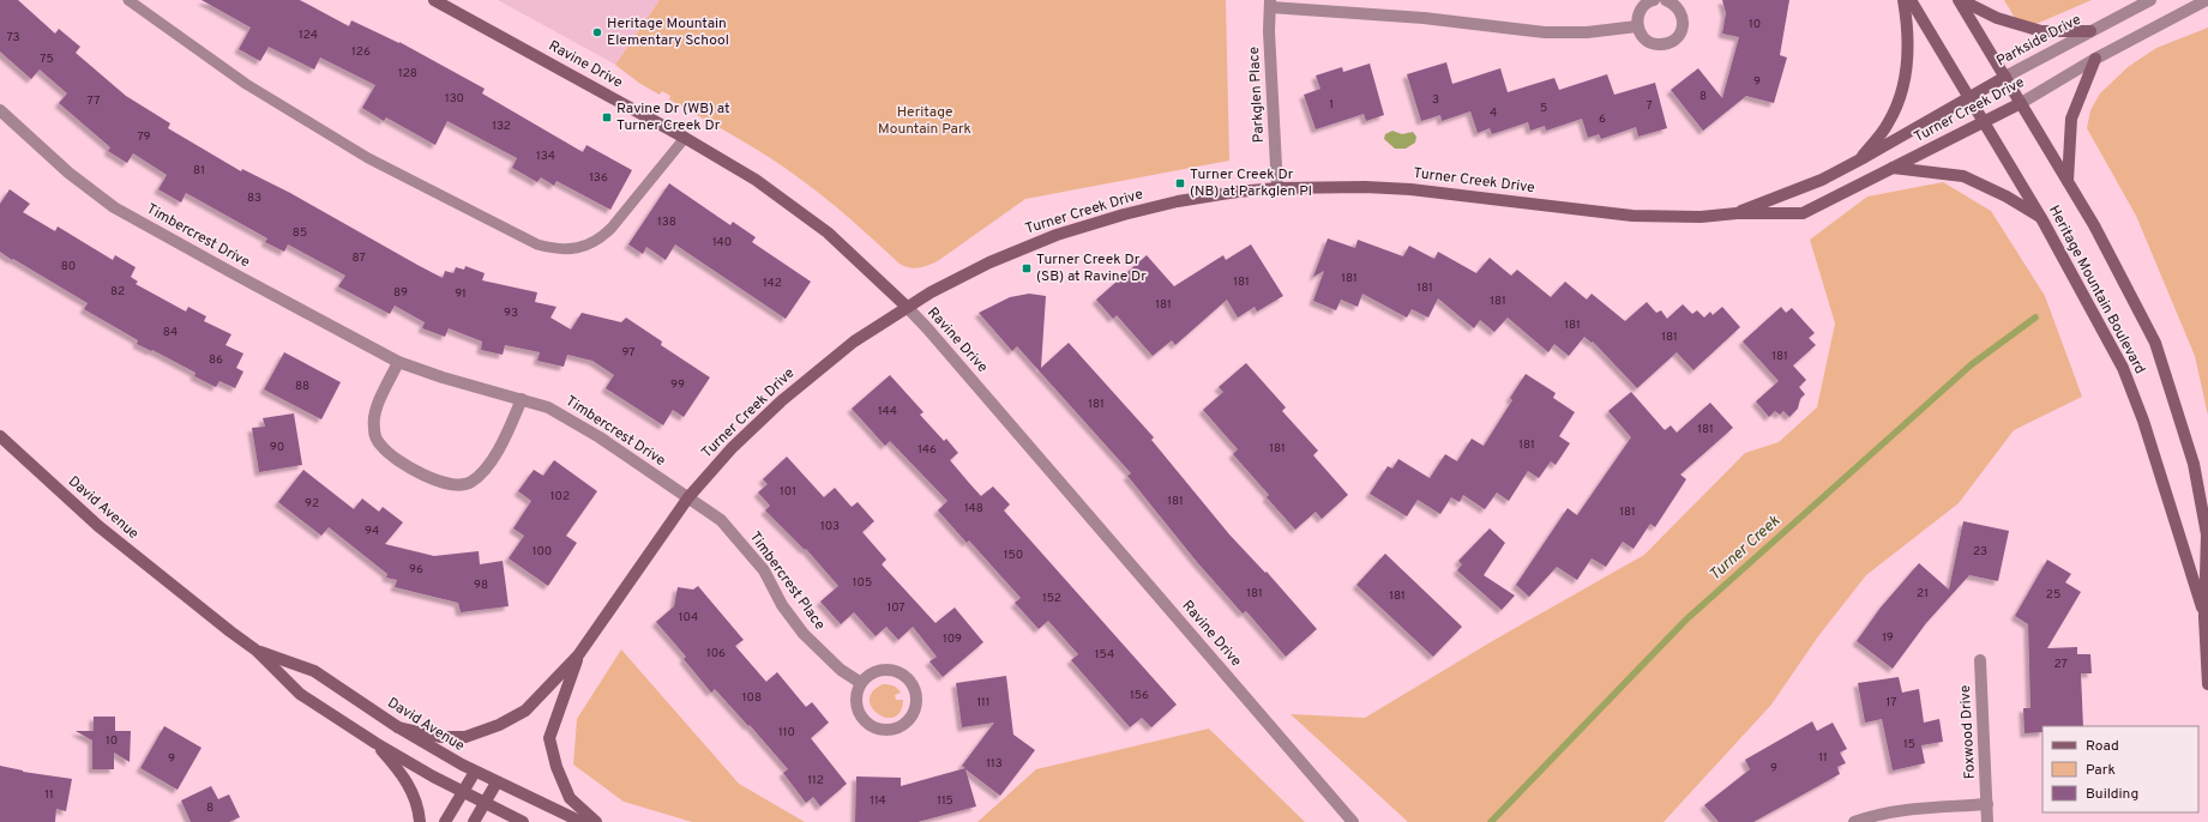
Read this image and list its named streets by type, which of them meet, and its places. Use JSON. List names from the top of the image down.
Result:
{
  "streets": {
    "main road": [
      "Parkside Drive",
      "Ravine Drive",
      "Turner Creek Drive",
      "Heritage Mountain Boulevard",
      "David Avenue"
    ],
    "street": [
      "Parkglen Place",
      "Timbercrest Drive",
      "Timbercrest Place",
      "Foxwood Drive"
    ]
  },
  "crossings": [
    ["Parkside Drive", "Turner Creek Drive"],
    ["Parkside Drive", "Heritage Mountain Boulevard"],
    ["Ravine Drive", "Turner Creek Drive"],
    ["Parkglen Place", "Turner Creek Drive"],
    ["Turner Creek Drive", "Timbercrest Drive"],
    ["Turner Creek Drive", "Heritage Mountain Boulevard"],
    ["Turner Creek Drive", "Timbercrest Place"],
    ["Timbercrest Drive", "Timbercrest Place"]
  ],
  "water": ["Turner Creek"],
  "parks": ["Heritage Mountain Park"],
  "places": {
    "other": ["Heritage Mountain Elementary School"],
    "transit": ["Ravine Dr (WB) at Turner Creek Dr", "Turner Creek Dr (NB) at Parkglen Pl", "Turner Creek Dr (SB) at Ravine Dr"]
  },
  "house_numbers": [
    "10",
    "124",
    "73",
    "126",
    "75",
    "128",
    "9",
    "8",
    "130",
    "3",
    "77",
    "1",
    "7",
    "5",
    "4",
    "6",
    "132",
    "79",
    "134",
    "81",
    "136",
    "83",
    "138",
    "85",
    "140",
    "87",
    "80",
    "181",
    "181",
    "142",
    "181",
    "82",
    "89",
    "91",
    "181",
    "181",
    "93",
    "181",
    "84",
    "181",
    "97",
    "181",
    "86",
    "99",
    "88",
    "181",
    "144",
    "181",
    "181",
    "90",
    "181",
    "146",
    "101",
    "102",
    "181",
    "92",
    "148",
    "181",
    "103",
    "94",
    "100",
    "23",
    "150",
    "96",
    "105",
    "98",
    "181",
    "21",
    "25",
    "181",
    "152",
    "107",
    "104",
    "19",
    "109",
    "106",
    "154",
    "27",
    "156",
    "108",
    "111",
    "17",
    "110",
    "10",
    "15",
    "11",
    "9",
    "113",
    "9",
    "112",
    "11",
    "114",
    "115",
    "8"
  ],
  "legend": ["Road", "Park", "Building"]
}
